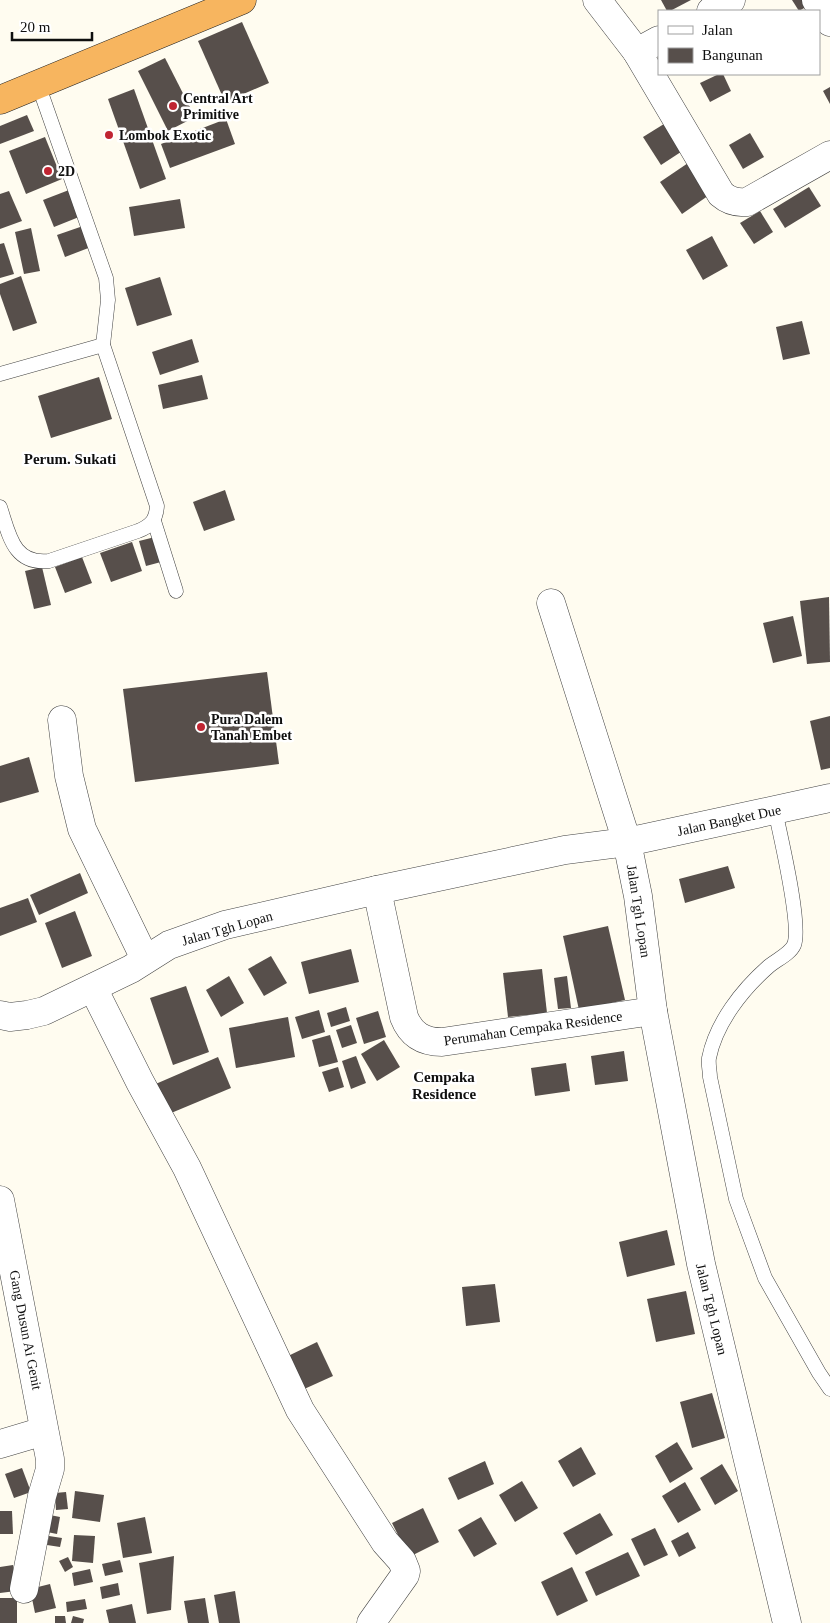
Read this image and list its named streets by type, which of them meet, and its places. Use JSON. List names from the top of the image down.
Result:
{
  "streets": {
    "street": [
      "Jalan Bangket Due",
      "Jalan Tgh Lopan",
      "Perumahan Cempaka Residence",
      "Gang Dusun Ai Genit"
    ]
  },
  "crossings": [
    ["Jalan Bangket Due", "Jalan Tgh Lopan"],
    ["Jalan Tgh Lopan", "Perumahan Cempaka Residence"]
  ],
  "districts": ["Perum. Sukati", "Cempaka Residence"],
  "places": [
    "Central Art Primitive",
    "Lombok Exotic",
    "2D",
    "Pura Dalem Tanah Embet"
  ],
  "legend": ["Jalan", "Bangunan"],
  "scale_bar": "20 m"
}
